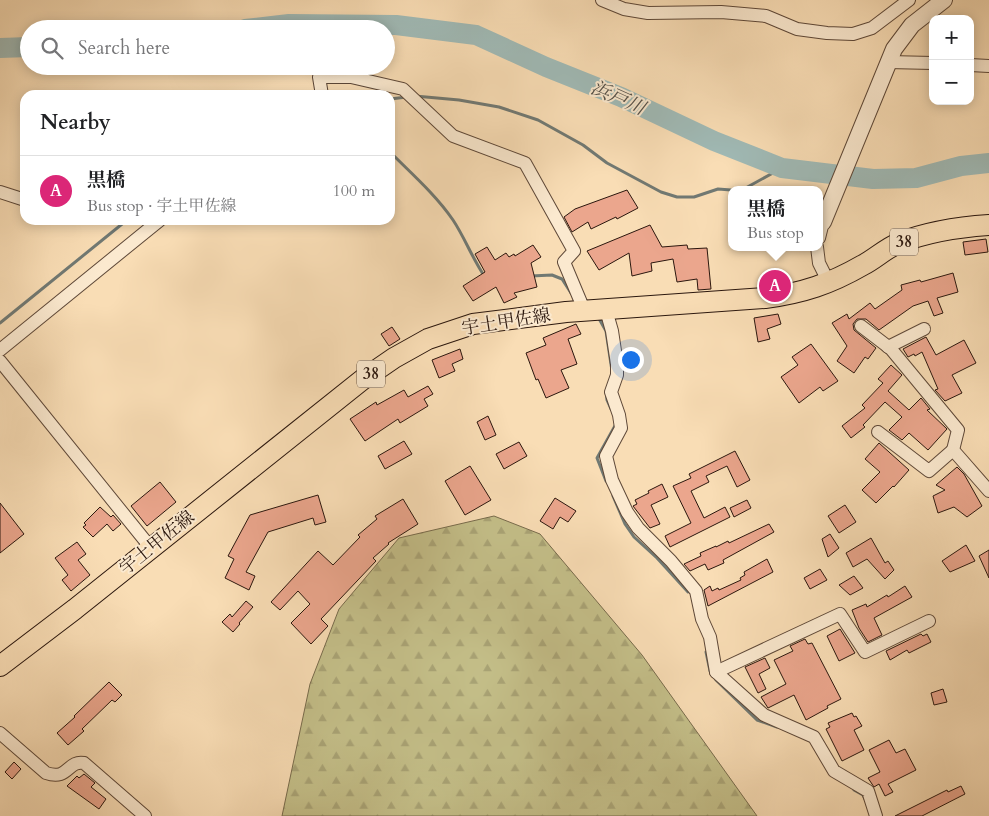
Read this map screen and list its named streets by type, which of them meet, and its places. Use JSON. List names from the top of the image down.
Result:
{
  "streets": {
    "main road": ["38", "宇土甲佐線"]
  },
  "water": ["浜戸川"],
  "page": {
    "map_buttons": ["+", "−"],
    "search": "Search here",
    "heading": "Nearby",
    "list": [
      {
        "mark": "A",
        "name": "黒橋",
        "note": "Bus stop · 宇土甲佐線",
        "value": "100 m"
      }
    ],
    "popup": ["黒橋", "Bus stop"],
    "pins": "A"
  }
}
